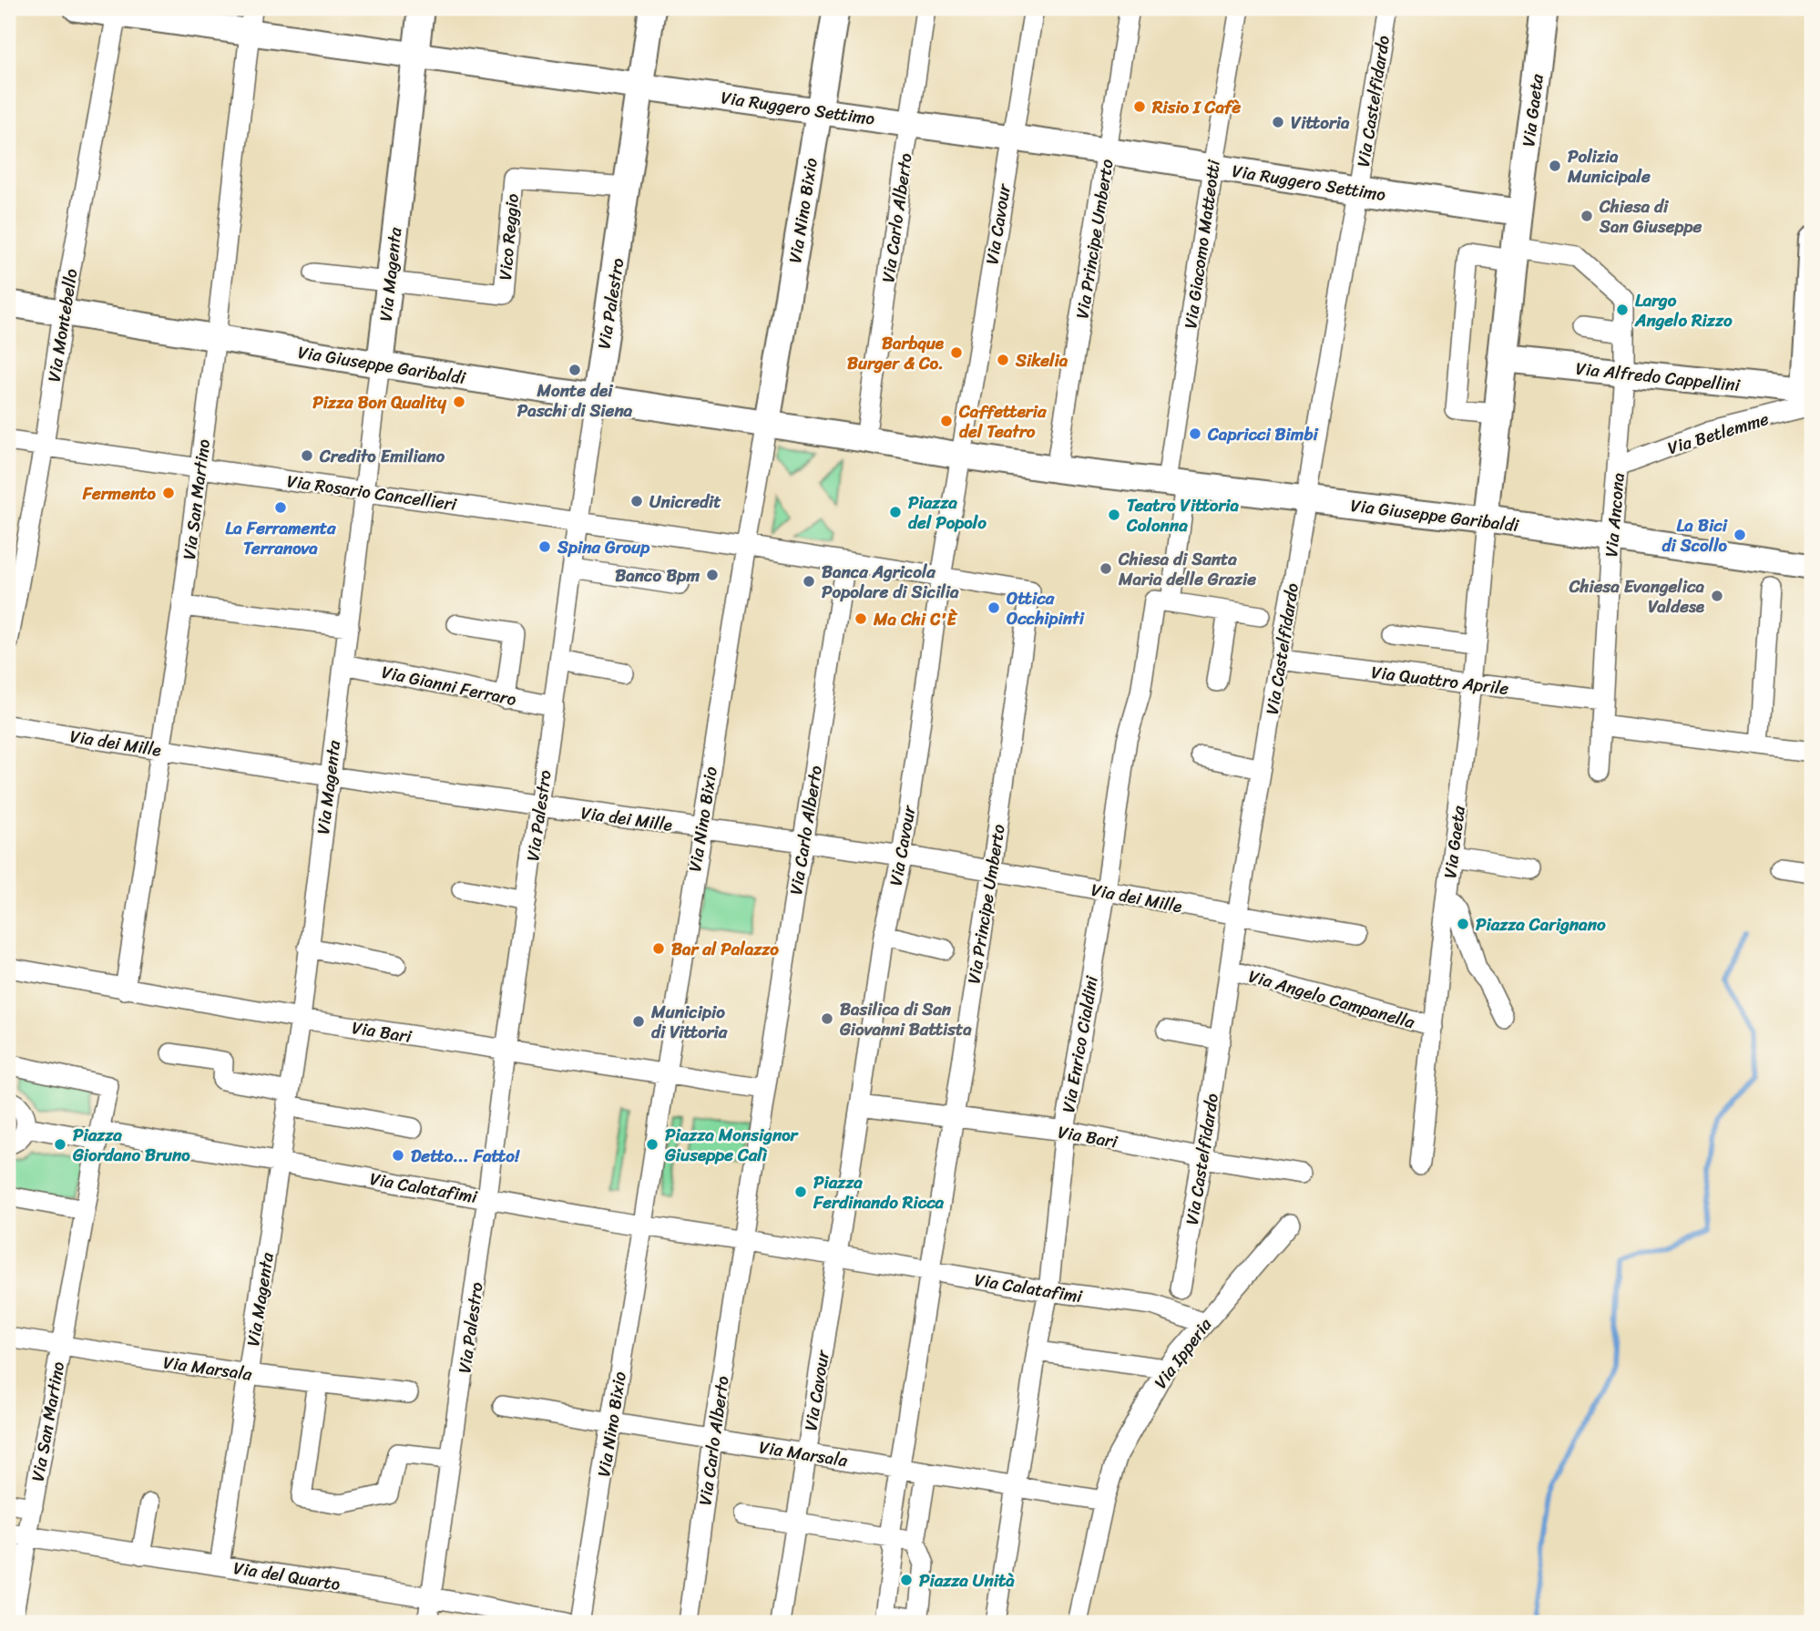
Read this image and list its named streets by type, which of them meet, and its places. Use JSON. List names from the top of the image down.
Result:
{
  "streets": {
    "main road": [
      "Via Ruggero Settimo",
      "Via Gaeta",
      "Via Nino Bixio",
      "Via Magenta",
      "Via Palestro",
      "Via Giuseppe Garibaldi",
      "Via Alfredo Cappellini"
    ],
    "street": [
      "Via Castelfidardo",
      "Via Carlo Alberto",
      "Via Cavour",
      "Vico Reggio",
      "Via Principe Umberto",
      "Via Giacomo Matteotti",
      "Via Montebello",
      "Via Betlemme",
      "Via Rosario Cancellieri",
      "Via San Martino",
      "Via Ancona",
      "Via Quattro Aprile",
      "Via Gianni Ferraro",
      "Via dei Mille",
      "Via Angelo Campanella",
      "Via Bari",
      "Via Enrico Cialdini",
      "Via Calatafimi",
      "Via Ipperia",
      "Via Marsala",
      "Via del Quarto"
    ]
  },
  "crossings": [
    ["Via Castelfidardo", "Via Ruggero Settimo"],
    ["Via Castelfidardo", "Via Giuseppe Garibaldi"],
    ["Via Castelfidardo", "Via Quattro Aprile"],
    ["Via Castelfidardo", "Via dei Mille"],
    ["Via Castelfidardo", "Via Angelo Campanella"],
    ["Via Castelfidardo", "Via Bari"],
    ["Via Ruggero Settimo", "Via Gaeta"],
    ["Via Ruggero Settimo", "Via Nino Bixio"],
    ["Via Ruggero Settimo", "Via Carlo Alberto"],
    ["Via Ruggero Settimo", "Via Cavour"],
    ["Via Ruggero Settimo", "Via Principe Umberto"],
    ["Via Ruggero Settimo", "Via Giacomo Matteotti"],
    ["Via Ruggero Settimo", "Via Magenta"],
    ["Via Ruggero Settimo", "Via Palestro"],
    ["Via Ruggero Settimo", "Via Montebello"],
    ["Via Ruggero Settimo", "Via San Martino"],
    ["Via Gaeta", "Via Giuseppe Garibaldi"],
    ["Via Gaeta", "Via Alfredo Cappellini"],
    ["Via Gaeta", "Via Ancona"],
    ["Via Gaeta", "Via Quattro Aprile"],
    ["Via Gaeta", "Via Angelo Campanella"],
    ["Via Nino Bixio", "Via Giuseppe Garibaldi"],
    ["Via Nino Bixio", "Via Rosario Cancellieri"],
    ["Via Nino Bixio", "Via dei Mille"],
    ["Via Nino Bixio", "Via Bari"],
    ["Via Nino Bixio", "Via Calatafimi"],
    ["Via Nino Bixio", "Via Marsala"],
    ["Via Carlo Alberto", "Via Giuseppe Garibaldi"],
    ["Via Carlo Alberto", "Via Rosario Cancellieri"],
    ["Via Carlo Alberto", "Via dei Mille"],
    ["Via Carlo Alberto", "Via Bari"],
    ["Via Carlo Alberto", "Via Calatafimi"],
    ["Via Carlo Alberto", "Via Marsala"],
    ["Via Cavour", "Via Giuseppe Garibaldi"],
    ["Via Cavour", "Via Rosario Cancellieri"],
    ["Via Cavour", "Via dei Mille"],
    ["Via Cavour", "Via Bari"],
    ["Via Cavour", "Via Calatafimi"],
    ["Via Cavour", "Via Marsala"],
    ["Vico Reggio", "Via Magenta"],
    ["Vico Reggio", "Via Palestro"],
    ["Via Principe Umberto", "Via Giuseppe Garibaldi"],
    ["Via Principe Umberto", "Via Rosario Cancellieri"],
    ["Via Principe Umberto", "Via dei Mille"],
    ["Via Principe Umberto", "Via Bari"],
    ["Via Principe Umberto", "Via Calatafimi"],
    ["Via Principe Umberto", "Via Marsala"],
    ["Via Giacomo Matteotti", "Via Giuseppe Garibaldi"],
    ["Via Magenta", "Via Giuseppe Garibaldi"],
    ["Via Magenta", "Via Rosario Cancellieri"],
    ["Via Magenta", "Via Gianni Ferraro"],
    ["Via Magenta", "Via dei Mille"],
    ["Via Magenta", "Via Bari"],
    ["Via Magenta", "Via Calatafimi"],
    ["Via Magenta", "Via Marsala"],
    ["Via Magenta", "Via del Quarto"],
    ["Via Palestro", "Via Giuseppe Garibaldi"],
    ["Via Palestro", "Via Rosario Cancellieri"],
    ["Via Palestro", "Via Gianni Ferraro"],
    ["Via Palestro", "Via dei Mille"],
    ["Via Palestro", "Via Bari"],
    ["Via Palestro", "Via Calatafimi"],
    ["Via Palestro", "Via del Quarto"],
    ["Via Montebello", "Via Giuseppe Garibaldi"],
    ["Via Montebello", "Via Rosario Cancellieri"],
    ["Via Giuseppe Garibaldi", "Via San Martino"],
    ["Via Giuseppe Garibaldi", "Via Ancona"],
    ["Via Alfredo Cappellini", "Via Betlemme"],
    ["Via Alfredo Cappellini", "Via Ancona"],
    ["Via Betlemme", "Via Ancona"],
    ["Via Rosario Cancellieri", "Via San Martino"],
    ["Via San Martino", "Via dei Mille"],
    ["Via San Martino", "Via Bari"],
    ["Via San Martino", "Via Calatafimi"],
    ["Via San Martino", "Via Marsala"],
    ["Via San Martino", "Via del Quarto"],
    ["Via Ancona", "Via Quattro Aprile"],
    ["Via dei Mille", "Via Enrico Cialdini"],
    ["Via Bari", "Via Enrico Cialdini"],
    ["Via Enrico Cialdini", "Via Calatafimi"],
    ["Via Enrico Cialdini", "Via Marsala"],
    ["Via Calatafimi", "Via Ipperia"],
    ["Via Ipperia", "Via Marsala"]
  ],
  "places": [
    "Risio I Cafè",
    "Vittoria",
    "Polizia Municipale",
    "Chiesa di San Giuseppe",
    "Largo Angelo Rizzo",
    "Barbque Burger & Co.",
    "Sikelia",
    "Monte dei Paschi di Siena",
    "Pizza Bon Quality",
    "Caffetteria del Teatro",
    "Capricci Bimbi",
    "Credito Emiliano",
    "Fermento",
    "Unicredit",
    "La Ferramenta Terranova",
    "Piazza del Popolo",
    "Teatro Vittoria Colonna",
    "La Bici di Scollo",
    "Spina Group",
    "Chiesa di Santa Maria delle Grazie",
    "Banco Bpm",
    "Banca Agricola Popolare di Sicilia",
    "Chiesa Evangelica Valdese",
    "Ottica Occhipinti",
    "Ma Chi C'È",
    "Piazza Carignano",
    "Bar al Palazzo",
    "Basilica di San Giovanni Battista",
    "Municipio di Vittoria",
    "Piazza Giordano Bruno",
    "Piazza Monsignor Giuseppe Calì",
    "Detto... Fatto!",
    "Piazza Ferdinando Ricca",
    "Piazza Unità"
  ]
}
